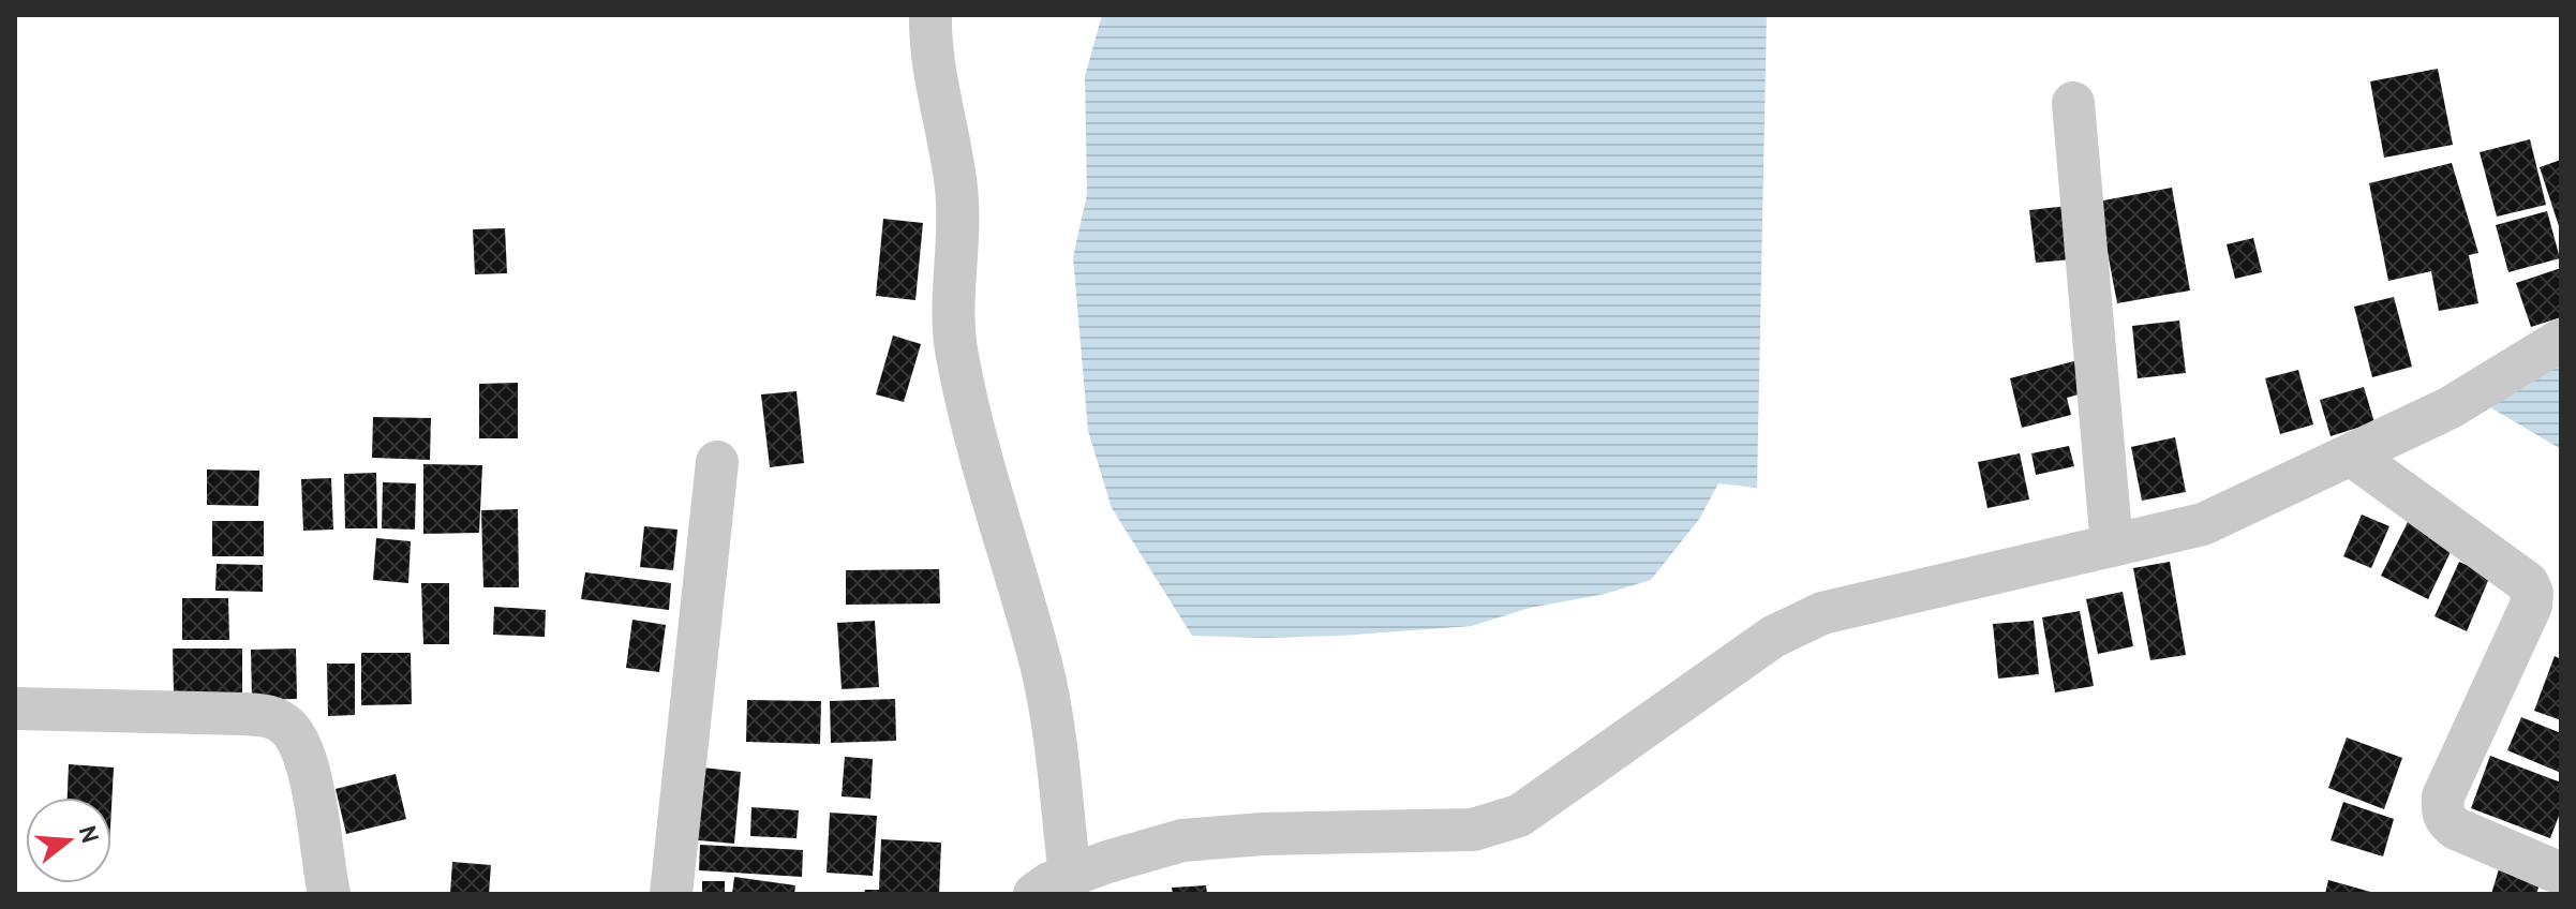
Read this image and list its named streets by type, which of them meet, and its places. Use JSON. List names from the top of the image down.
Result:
{
  "north": "right"
}
